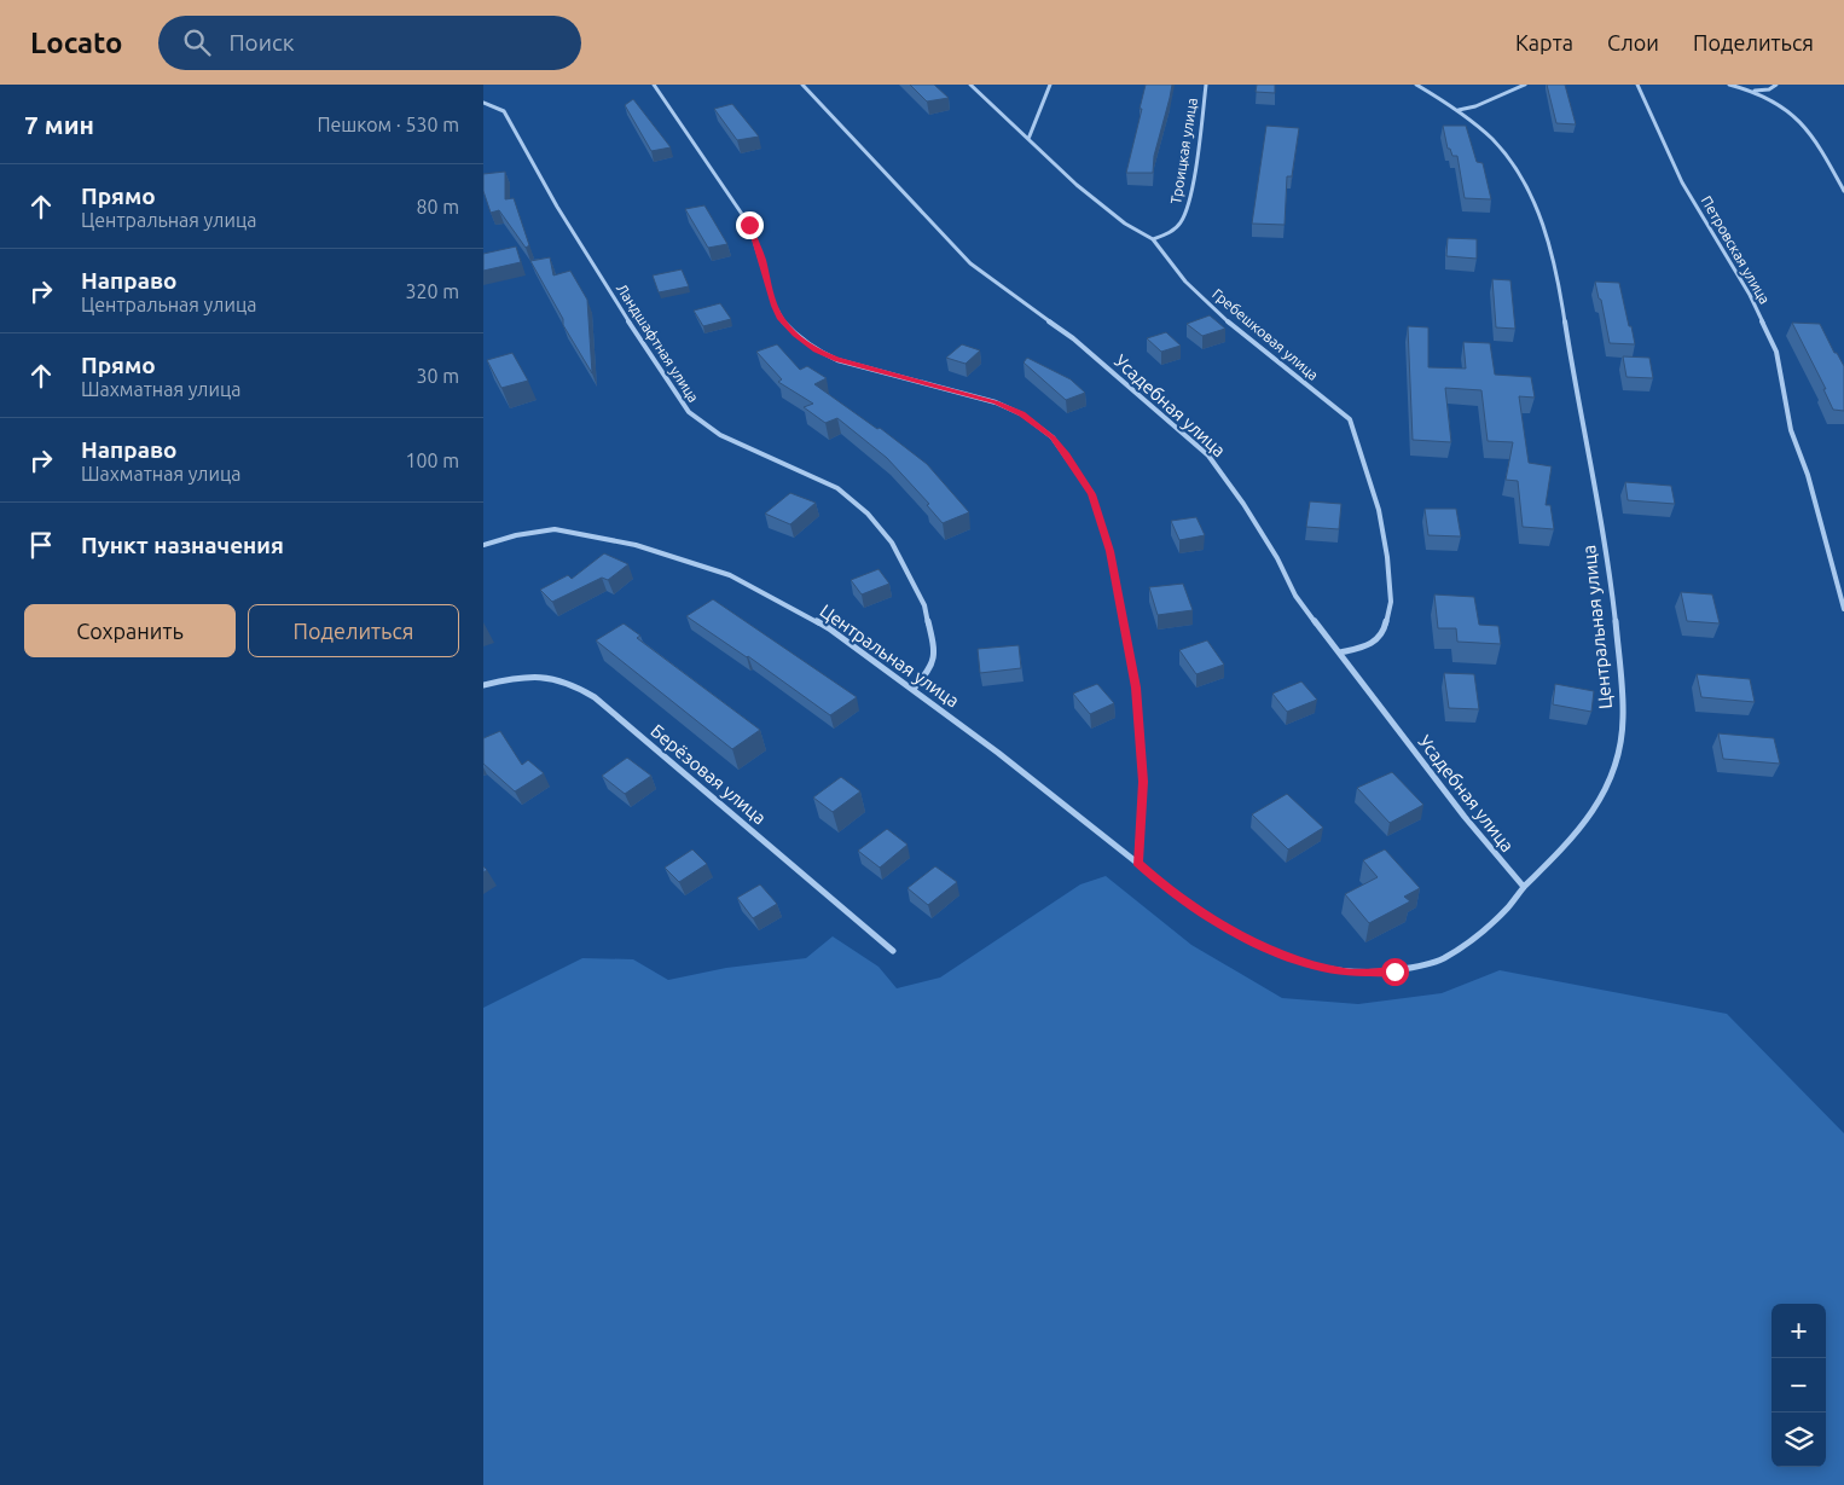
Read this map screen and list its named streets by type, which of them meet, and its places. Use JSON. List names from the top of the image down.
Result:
{
  "streets": {
    "street": [
      "Троицкая улица",
      "Петровская улица",
      "Гребешковая улица",
      "Ландшафтная улица",
      "Усадебная улица",
      "Центральная улица",
      "Берёзовая улица"
    ]
  },
  "crossings": [
    ["Троицкая улица", "Гребешковая улица"],
    ["Гребешковая улица", "Усадебная улица"],
    ["Ландшафтная улица", "Центральная улица"],
    ["Усадебная улица", "Центральная улица"]
  ],
  "page": {
    "header": "Locato",
    "search": "Поиск",
    "nav": ["Карта", "Слои", "Поделиться"],
    "heading": ["7 мин", "Пешком · 530 m"],
    "list": [
      ["Прямо", "Центральная улица", "80 m"],
      ["Направо", "Центральная улица", "320 m"],
      ["Прямо", "Шахматная улица", "30 m"],
      ["Направо", "Шахматная улица", "100 m"],
      "Пункт назначения"
    ],
    "buttons": ["Сохранить", "Поделиться"],
    "map_buttons": ["+", "−"]
  }
}
